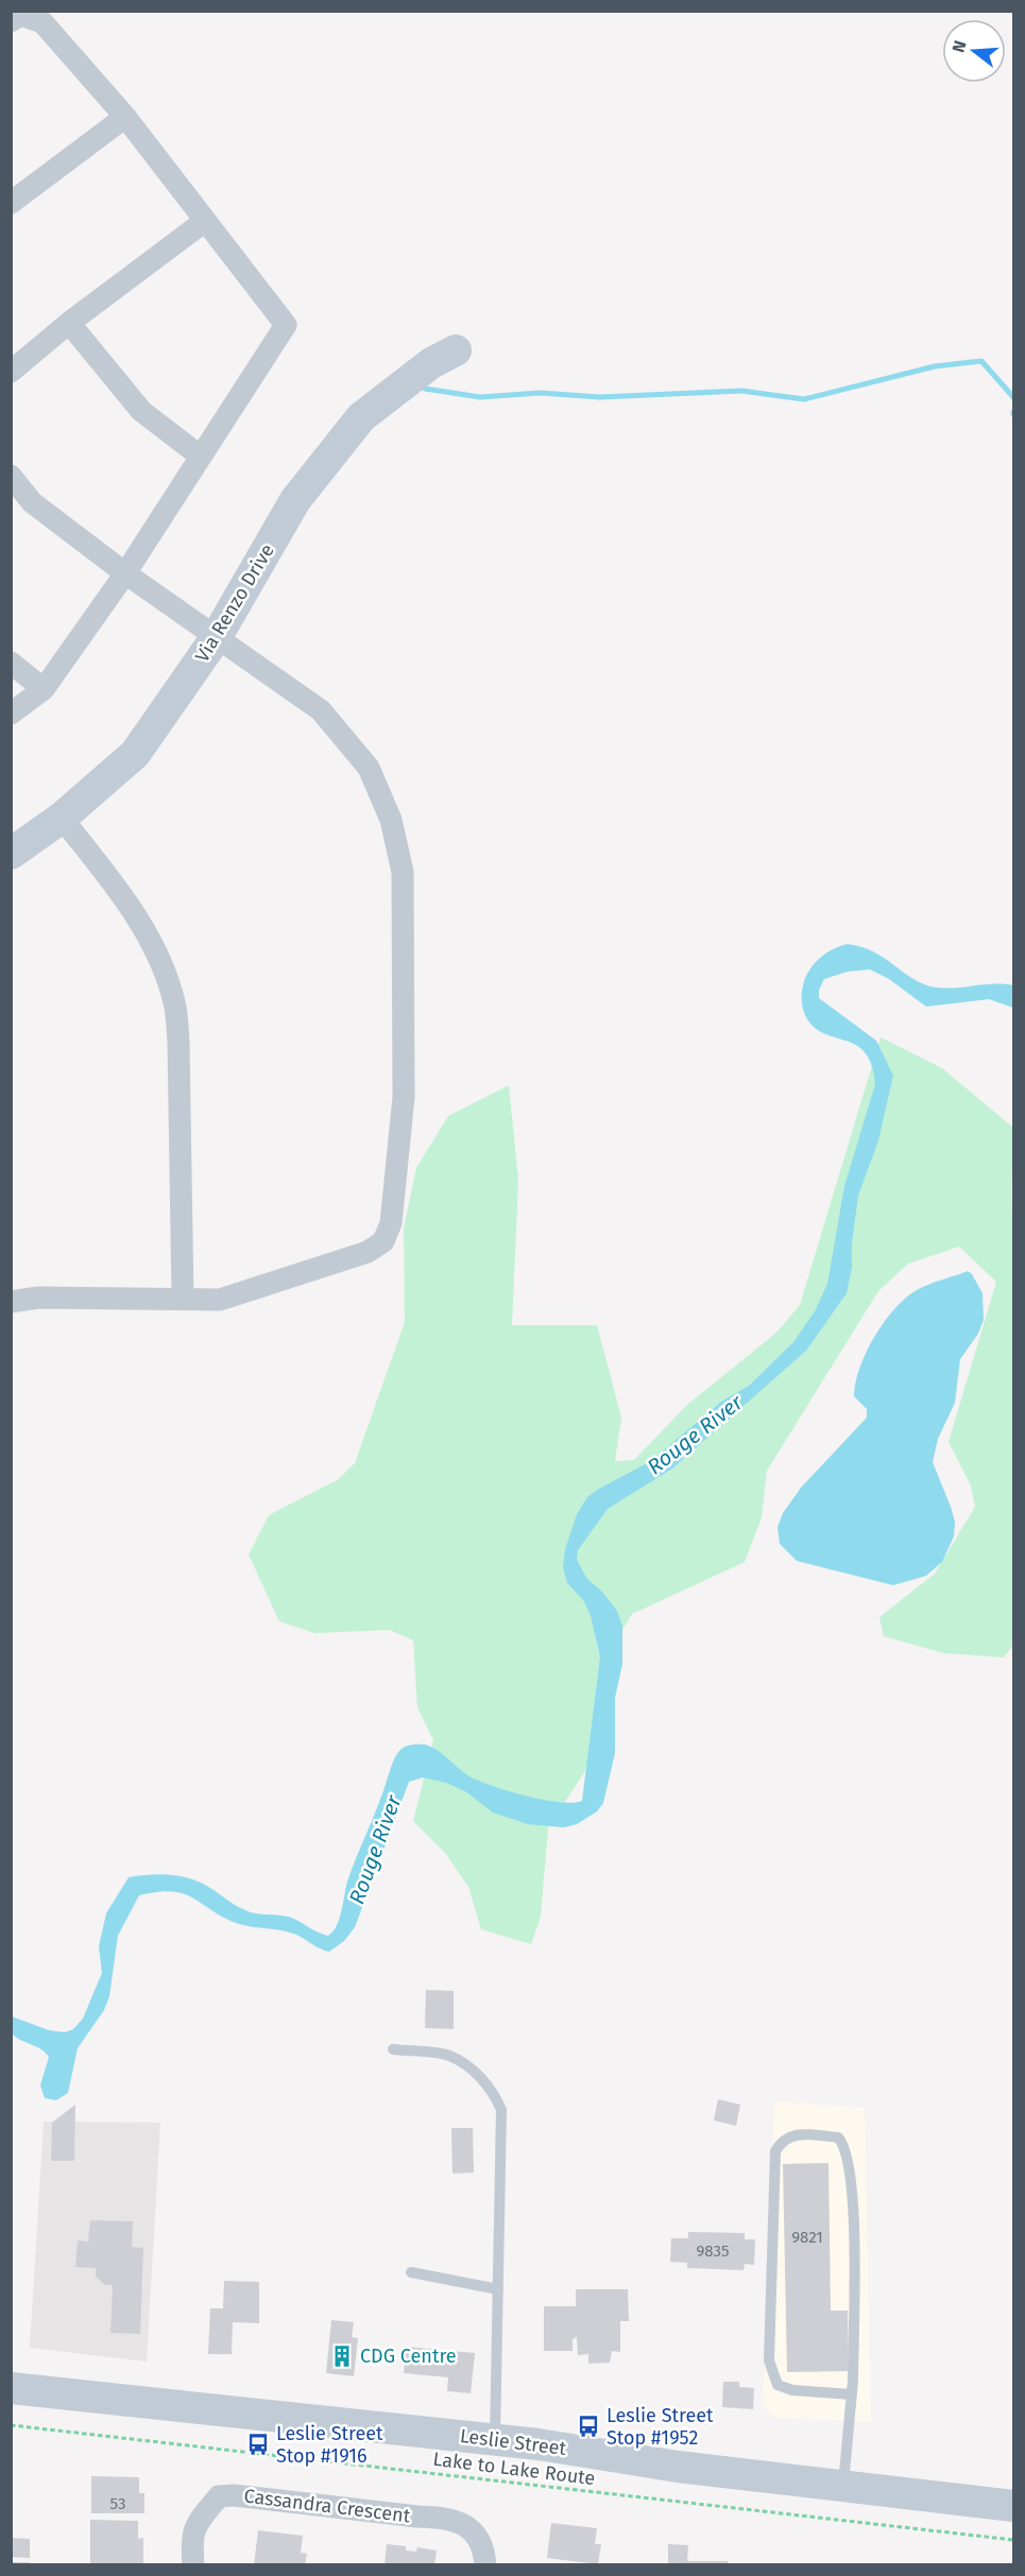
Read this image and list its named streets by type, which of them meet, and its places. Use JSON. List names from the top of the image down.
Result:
{
  "streets": {
    "main road": ["Via Renzo Drive", "Leslie Street"],
    "street": ["Cassandra Crescent"],
    "path": ["Lake to Lake Route"]
  },
  "water": ["Rouge River"],
  "places": {
    "building": ["CDG Centre"],
    "bus stop": ["Leslie Street Stop #1952", "Leslie Street Stop #1916"]
  },
  "house_numbers": ["9821", "9835", "53"],
  "north": "left"
}
